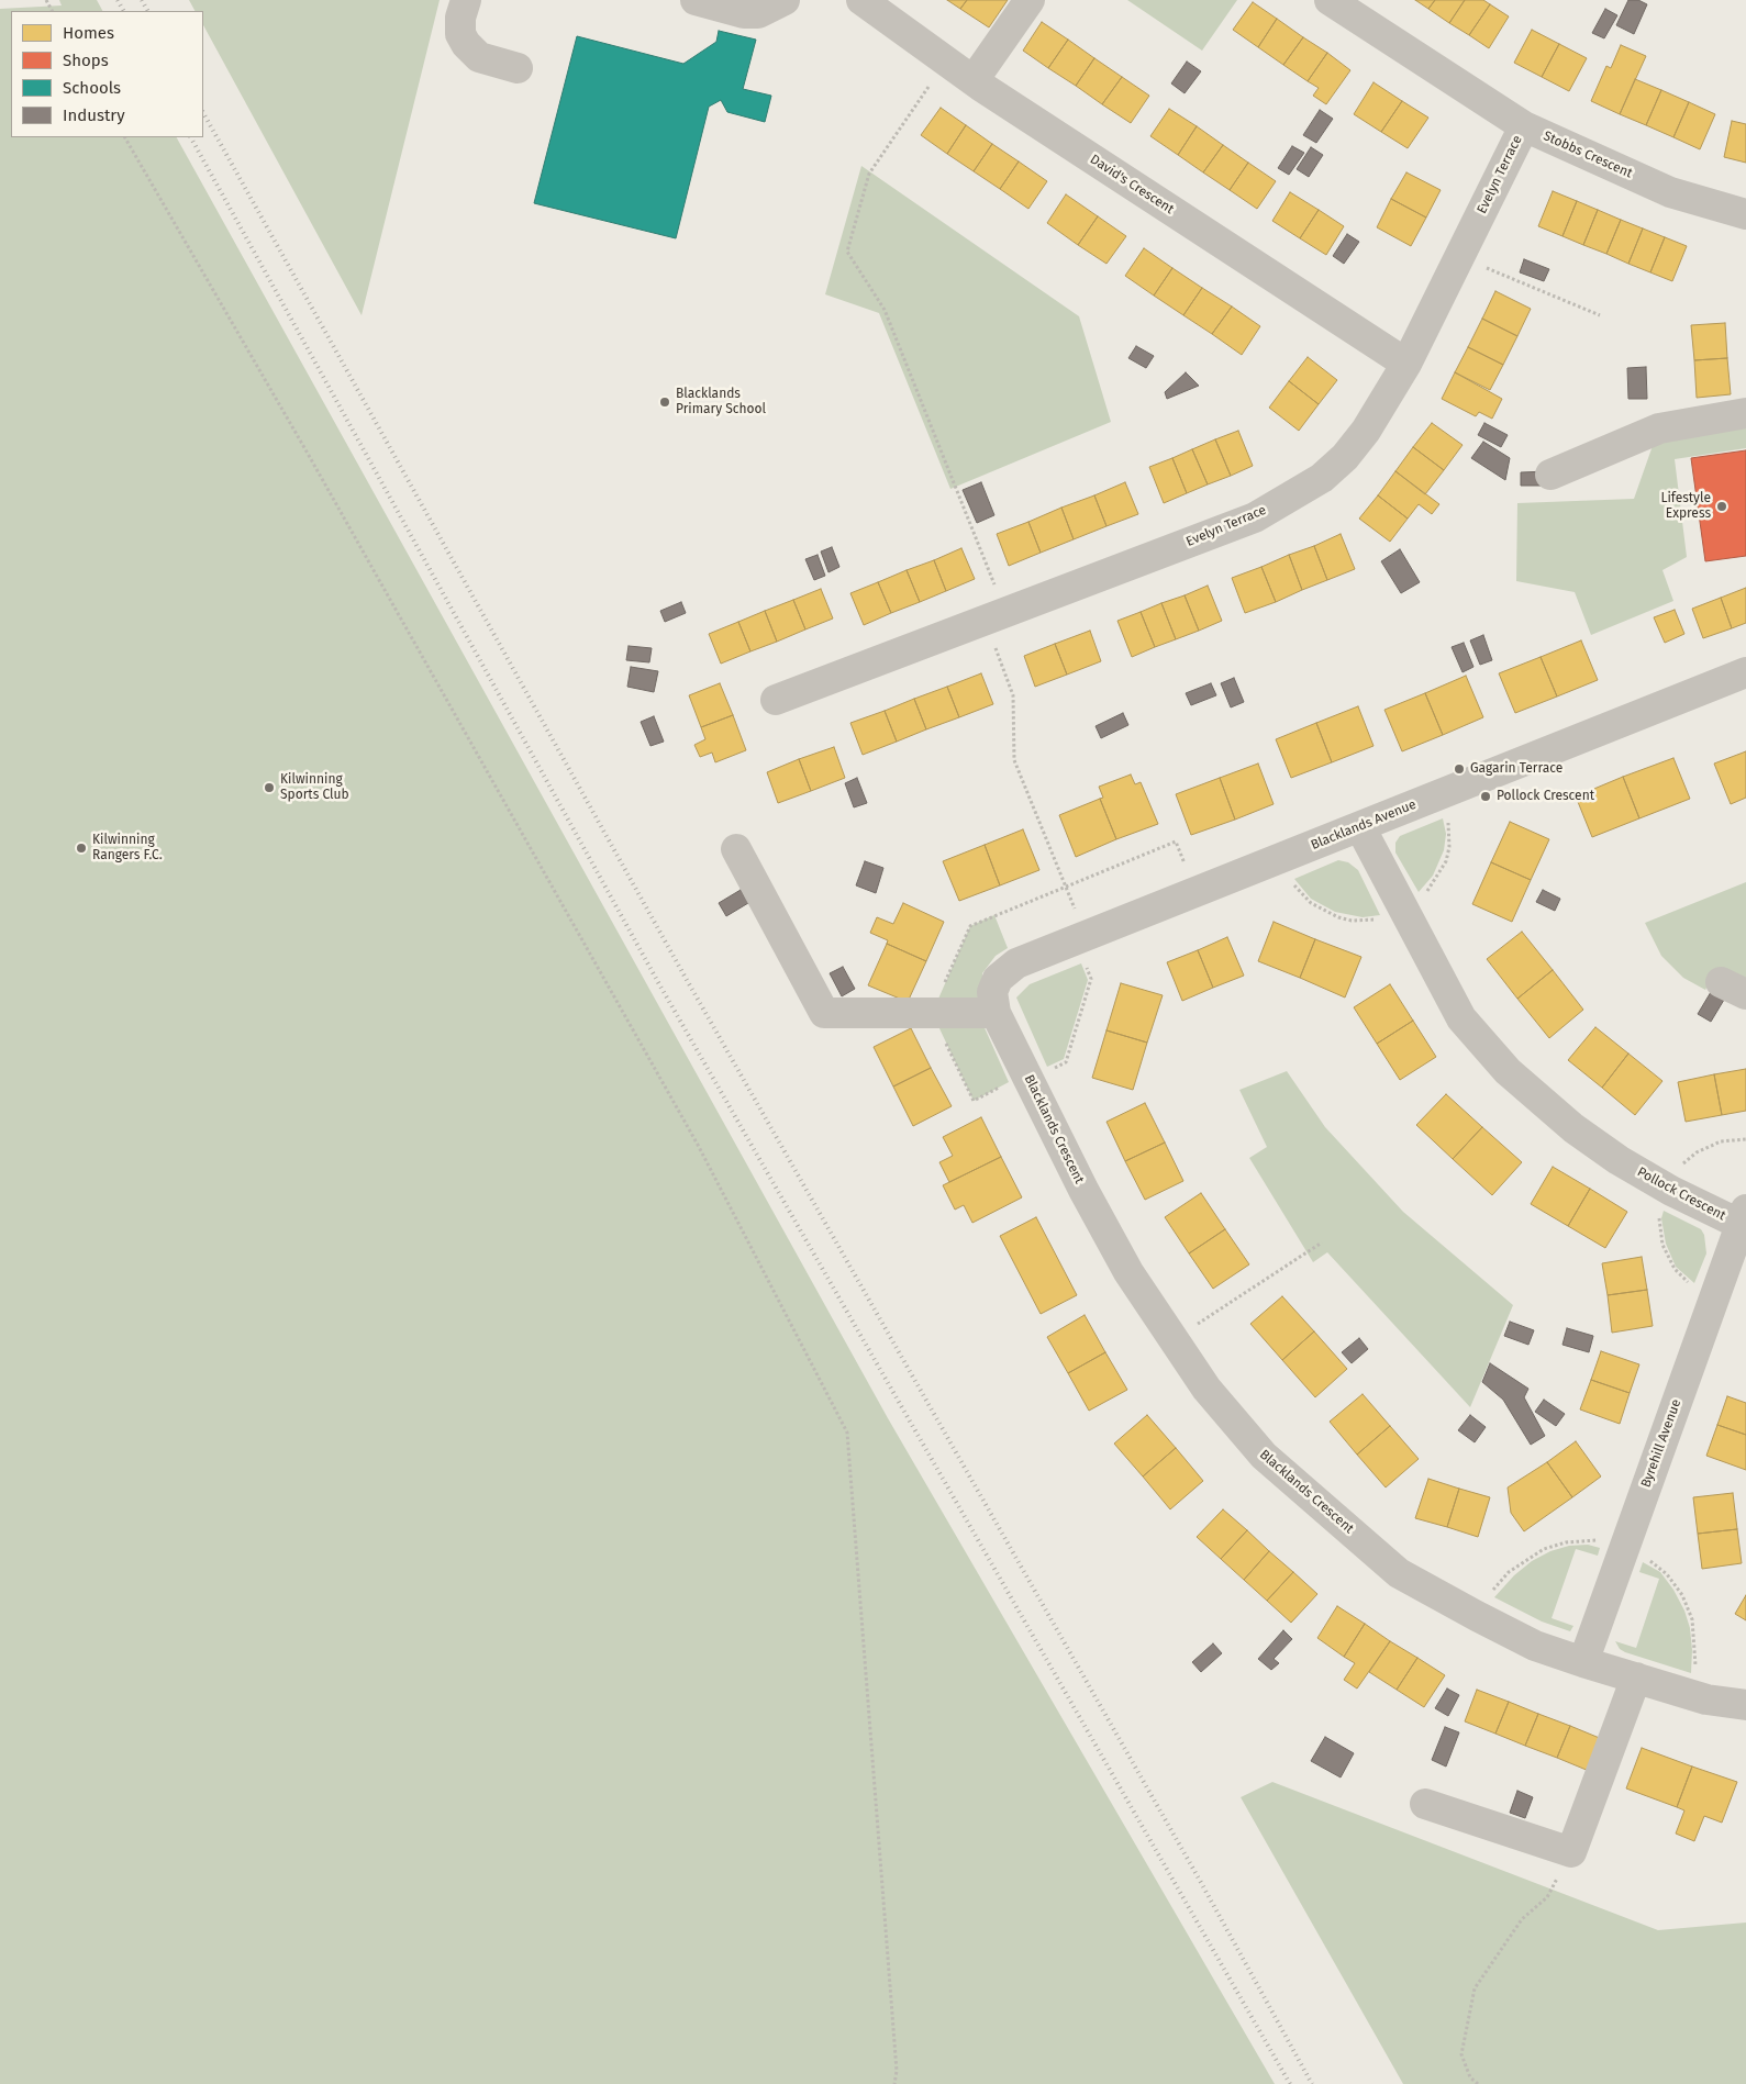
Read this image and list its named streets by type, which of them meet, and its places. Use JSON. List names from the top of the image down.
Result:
{
  "streets": {
    "street": [
      "Stobbs Crescent",
      "Evelyn Terrace",
      "David's Crescent",
      "Blacklands Avenue",
      "Blacklands Crescent",
      "Pollock Crescent",
      "Byrehill Avenue"
    ]
  },
  "crossings": [
    ["Stobbs Crescent", "Evelyn Terrace"],
    ["Evelyn Terrace", "David's Crescent"],
    ["Blacklands Avenue", "Blacklands Crescent"],
    ["Blacklands Avenue", "Pollock Crescent"],
    ["Blacklands Crescent", "Byrehill Avenue"],
    ["Pollock Crescent", "Byrehill Avenue"]
  ],
  "places": [
    "Blacklands Primary School",
    "Lifestyle Express",
    "Gagarin Terrace",
    "Kilwinning Sports Club",
    "Pollock Crescent",
    "Kilwinning Rangers F.C."
  ],
  "legend": [
    "Homes",
    "Shops",
    "Schools",
    "Industry"
  ]
}
